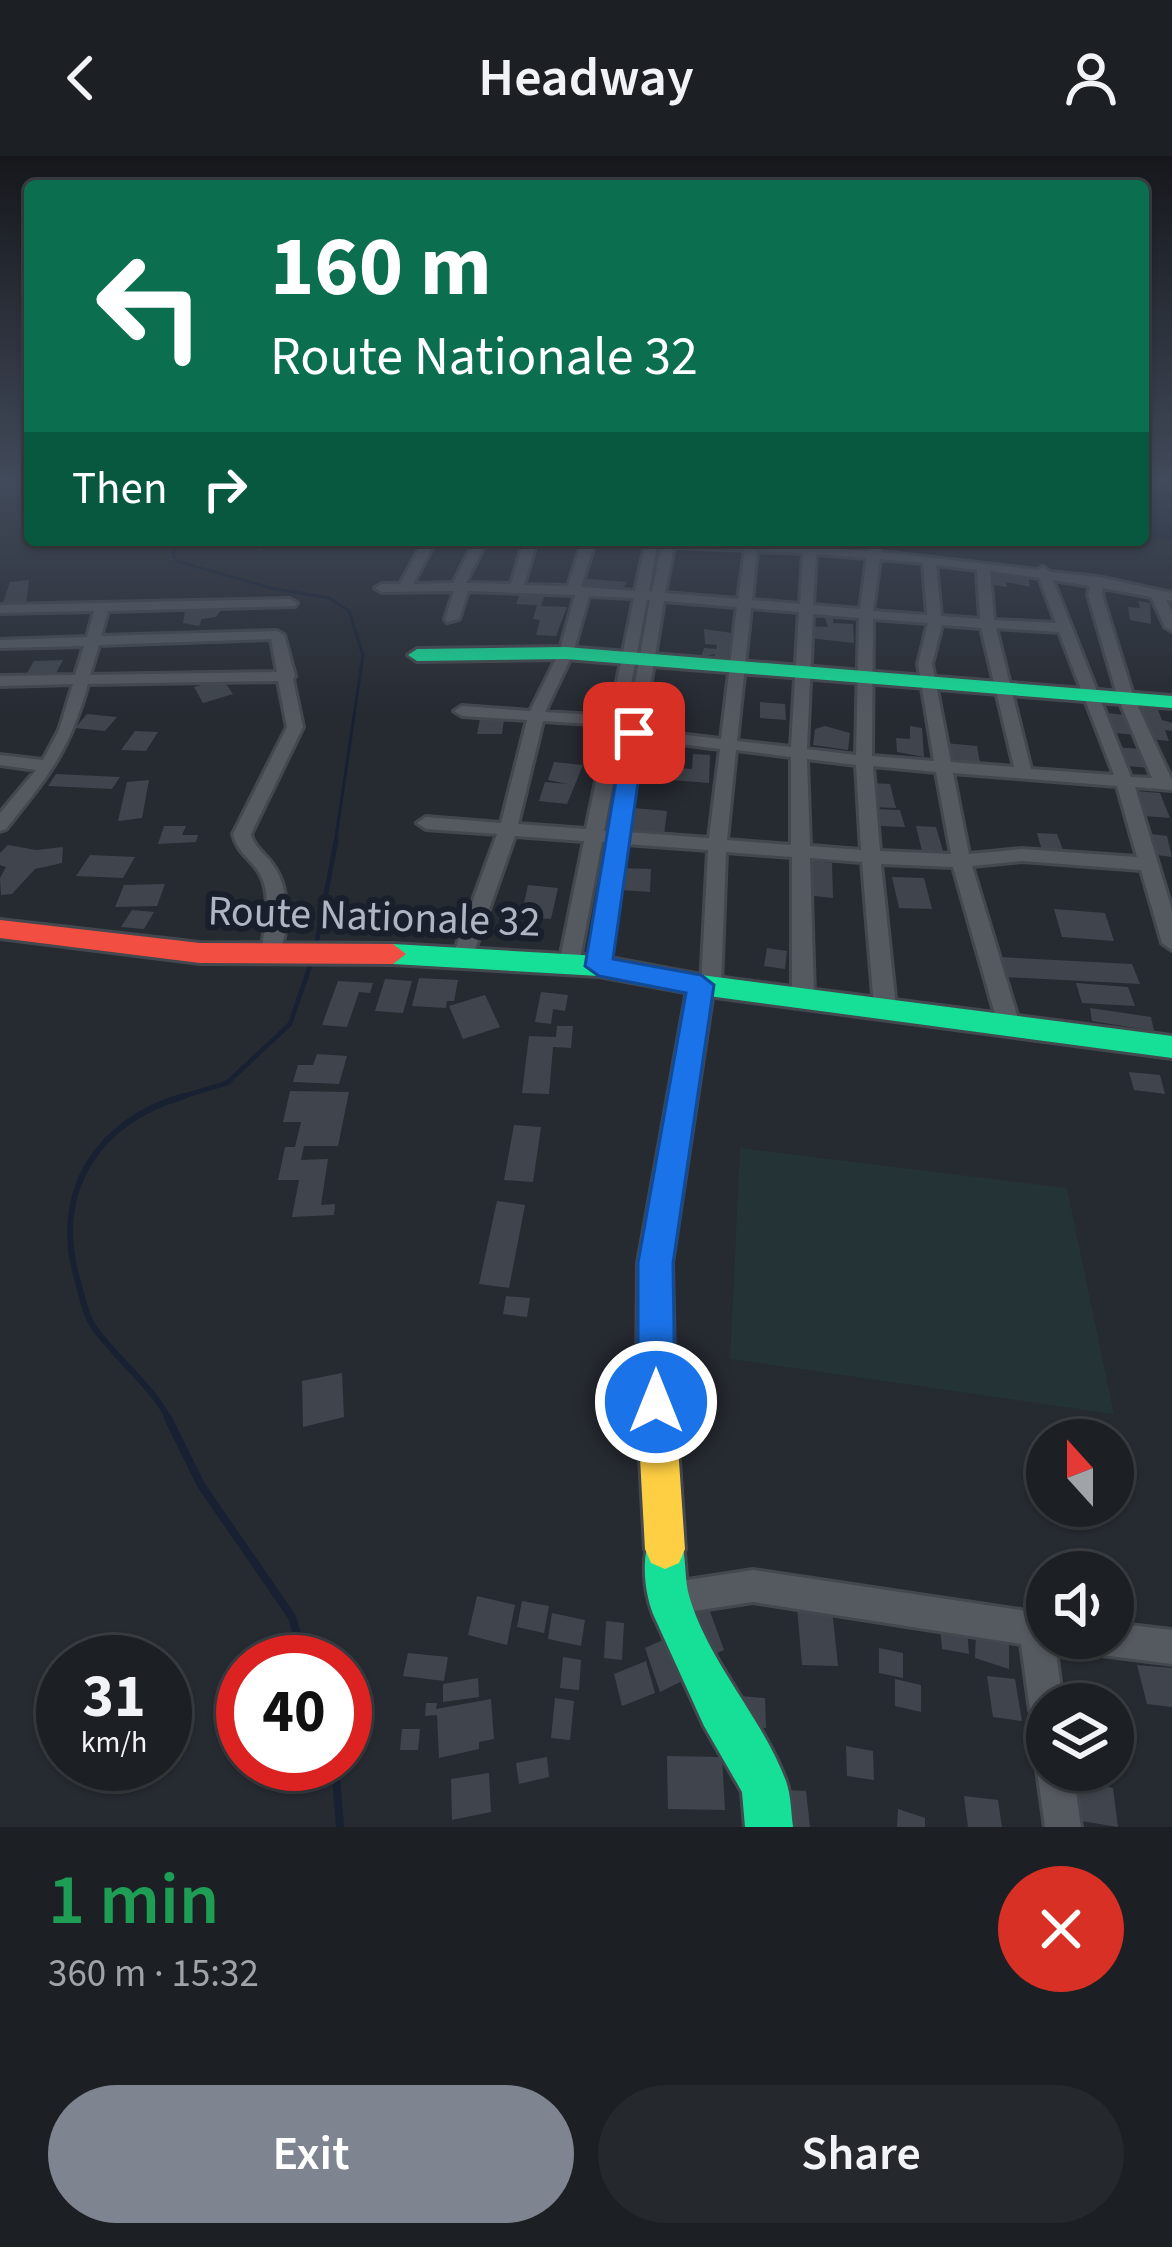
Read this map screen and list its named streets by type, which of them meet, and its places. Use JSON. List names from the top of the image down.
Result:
{
  "streets": {
    "street": ["Route Nationale 32"]
  },
  "north": "top",
  "page": {
    "header": "Headway",
    "turn": ["160 m", "Route Nationale 32"],
    "then": "Then",
    "speed": "31 km/h",
    "limit": "40",
    "heading": ["1 min", "360 m · 15:32"],
    "buttons": ["Exit", "Share"]
  }
}
